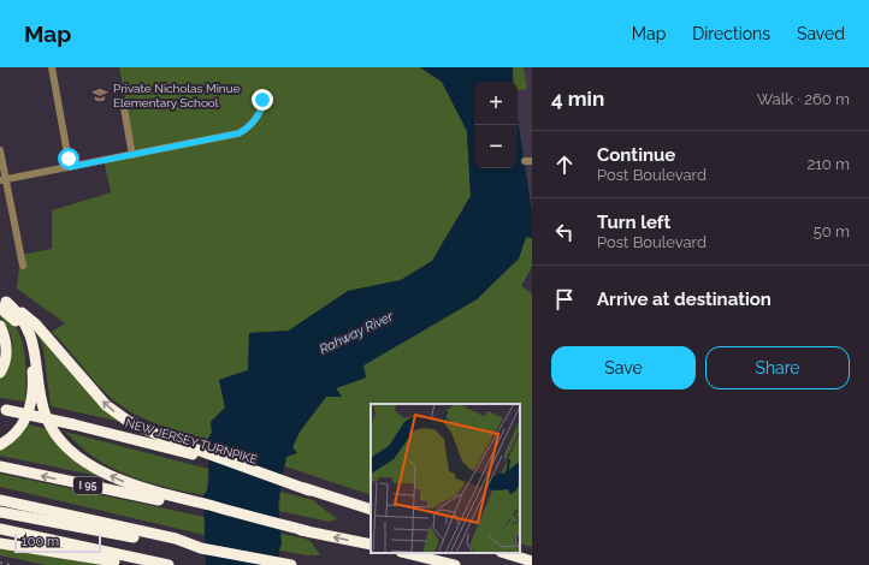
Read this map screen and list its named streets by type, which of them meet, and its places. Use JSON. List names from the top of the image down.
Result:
{
  "streets": {
    "highway": ["NEW JERSEY TURNPIKE", "I 95"]
  },
  "water": ["Rahway River"],
  "places": {
    "school or university": ["Private Nicholas Minue Elementary School"]
  },
  "scale_bar": "100 m",
  "page": {
    "header": "Map",
    "nav": ["Map", "Directions", "Saved"],
    "heading": ["4 min", "Walk · 260 m"],
    "map_buttons": ["+", "−"],
    "list": [
      ["Continue", "Post Boulevard", "210 m"],
      ["Turn left", "Post Boulevard", "50 m"],
      "Arrive at destination"
    ],
    "buttons": ["Save", "Share"],
    "scale": "100 m"
  }
}
